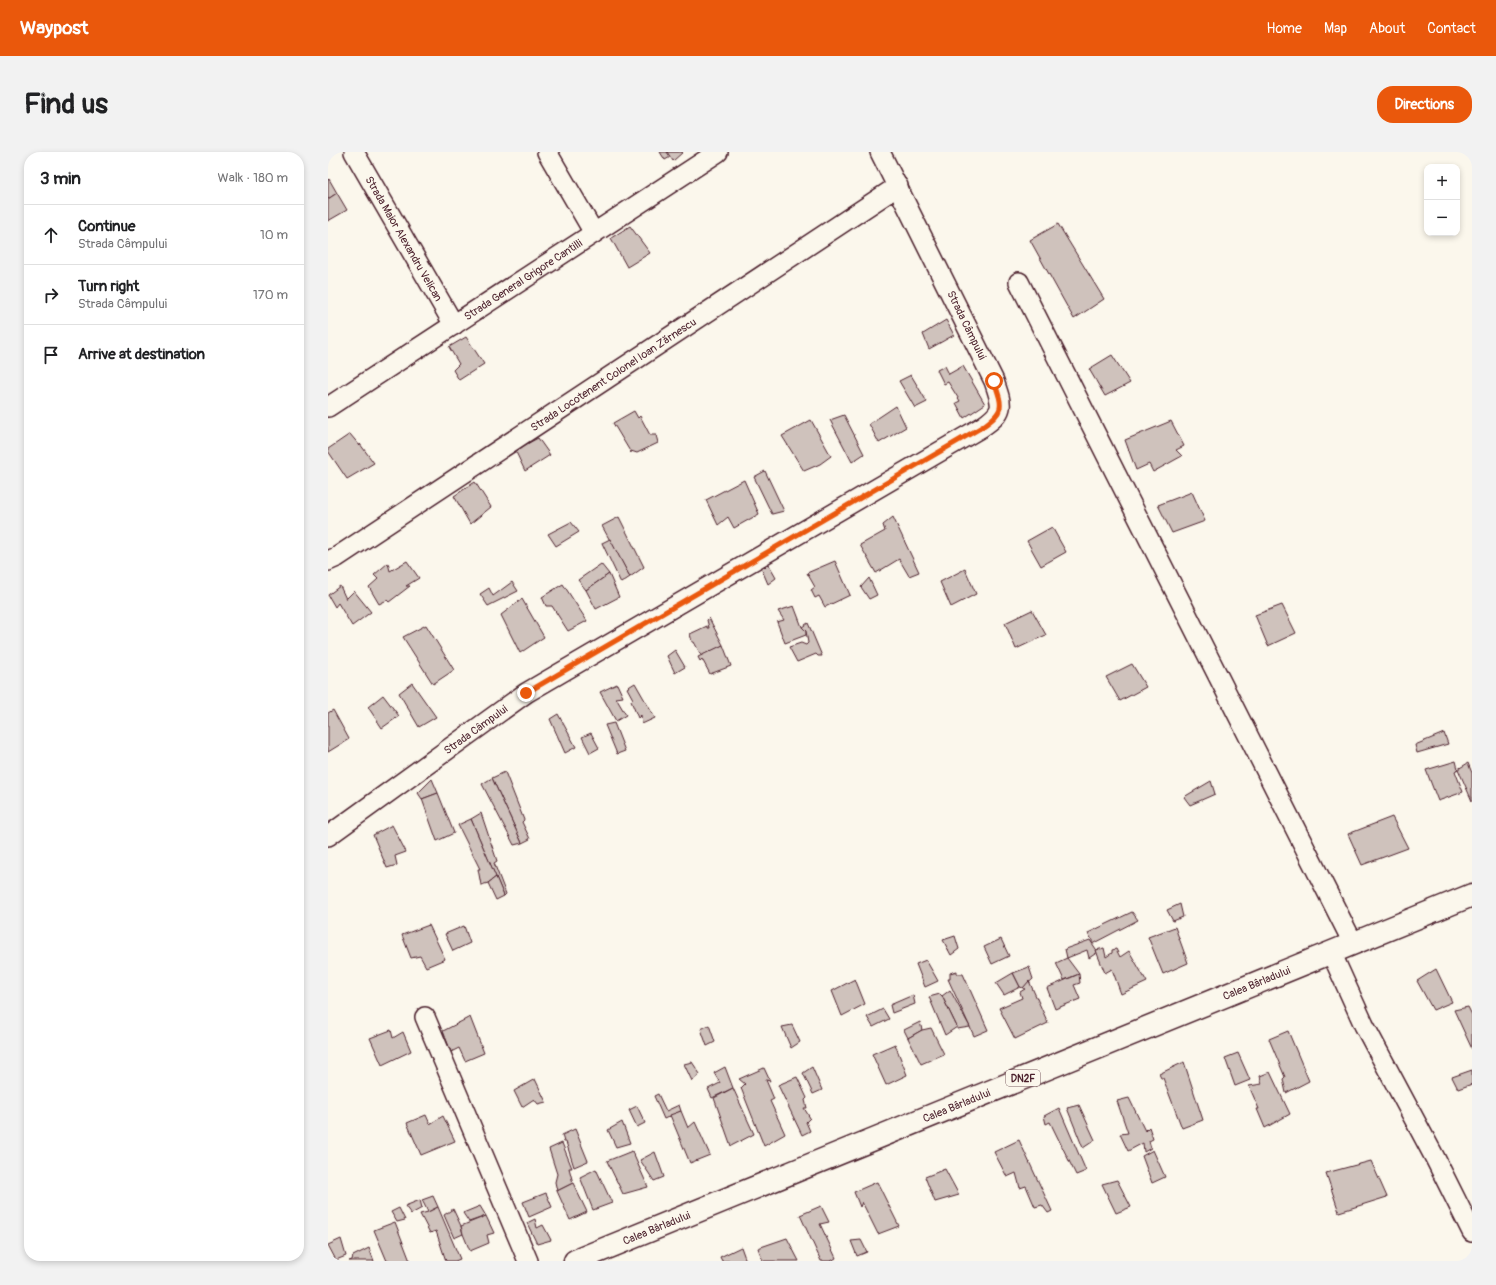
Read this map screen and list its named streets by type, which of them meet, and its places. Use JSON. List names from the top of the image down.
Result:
{
  "streets": {
    "main road": ["Calea Bârladului", "DN2F"],
    "street": [
      "Strada Maior Alexandru Velican",
      "Strada General Grigore Cantilli",
      "Strada Câmpului",
      "Strada Locotenent Colonel Ioan Zărnescu"
    ]
  },
  "crossings": [
    ["Strada Maior Alexandru Velican", "Strada General Grigore Cantilli"],
    ["Strada Câmpului", "Strada Locotenent Colonel Ioan Zărnescu"]
  ],
  "page": {
    "header": "Waypost",
    "nav": [
      "Home",
      "Map",
      "About",
      "Contact"
    ],
    "buttons": "Directions",
    "title": "Find us",
    "heading": ["3 min", "Walk · 180 m"],
    "map_buttons": ["+", "−"],
    "list": [
      ["Continue", "Strada Câmpului", "10 m"],
      ["Turn right", "Strada Câmpului", "170 m"],
      "Arrive at destination"
    ]
  }
}
